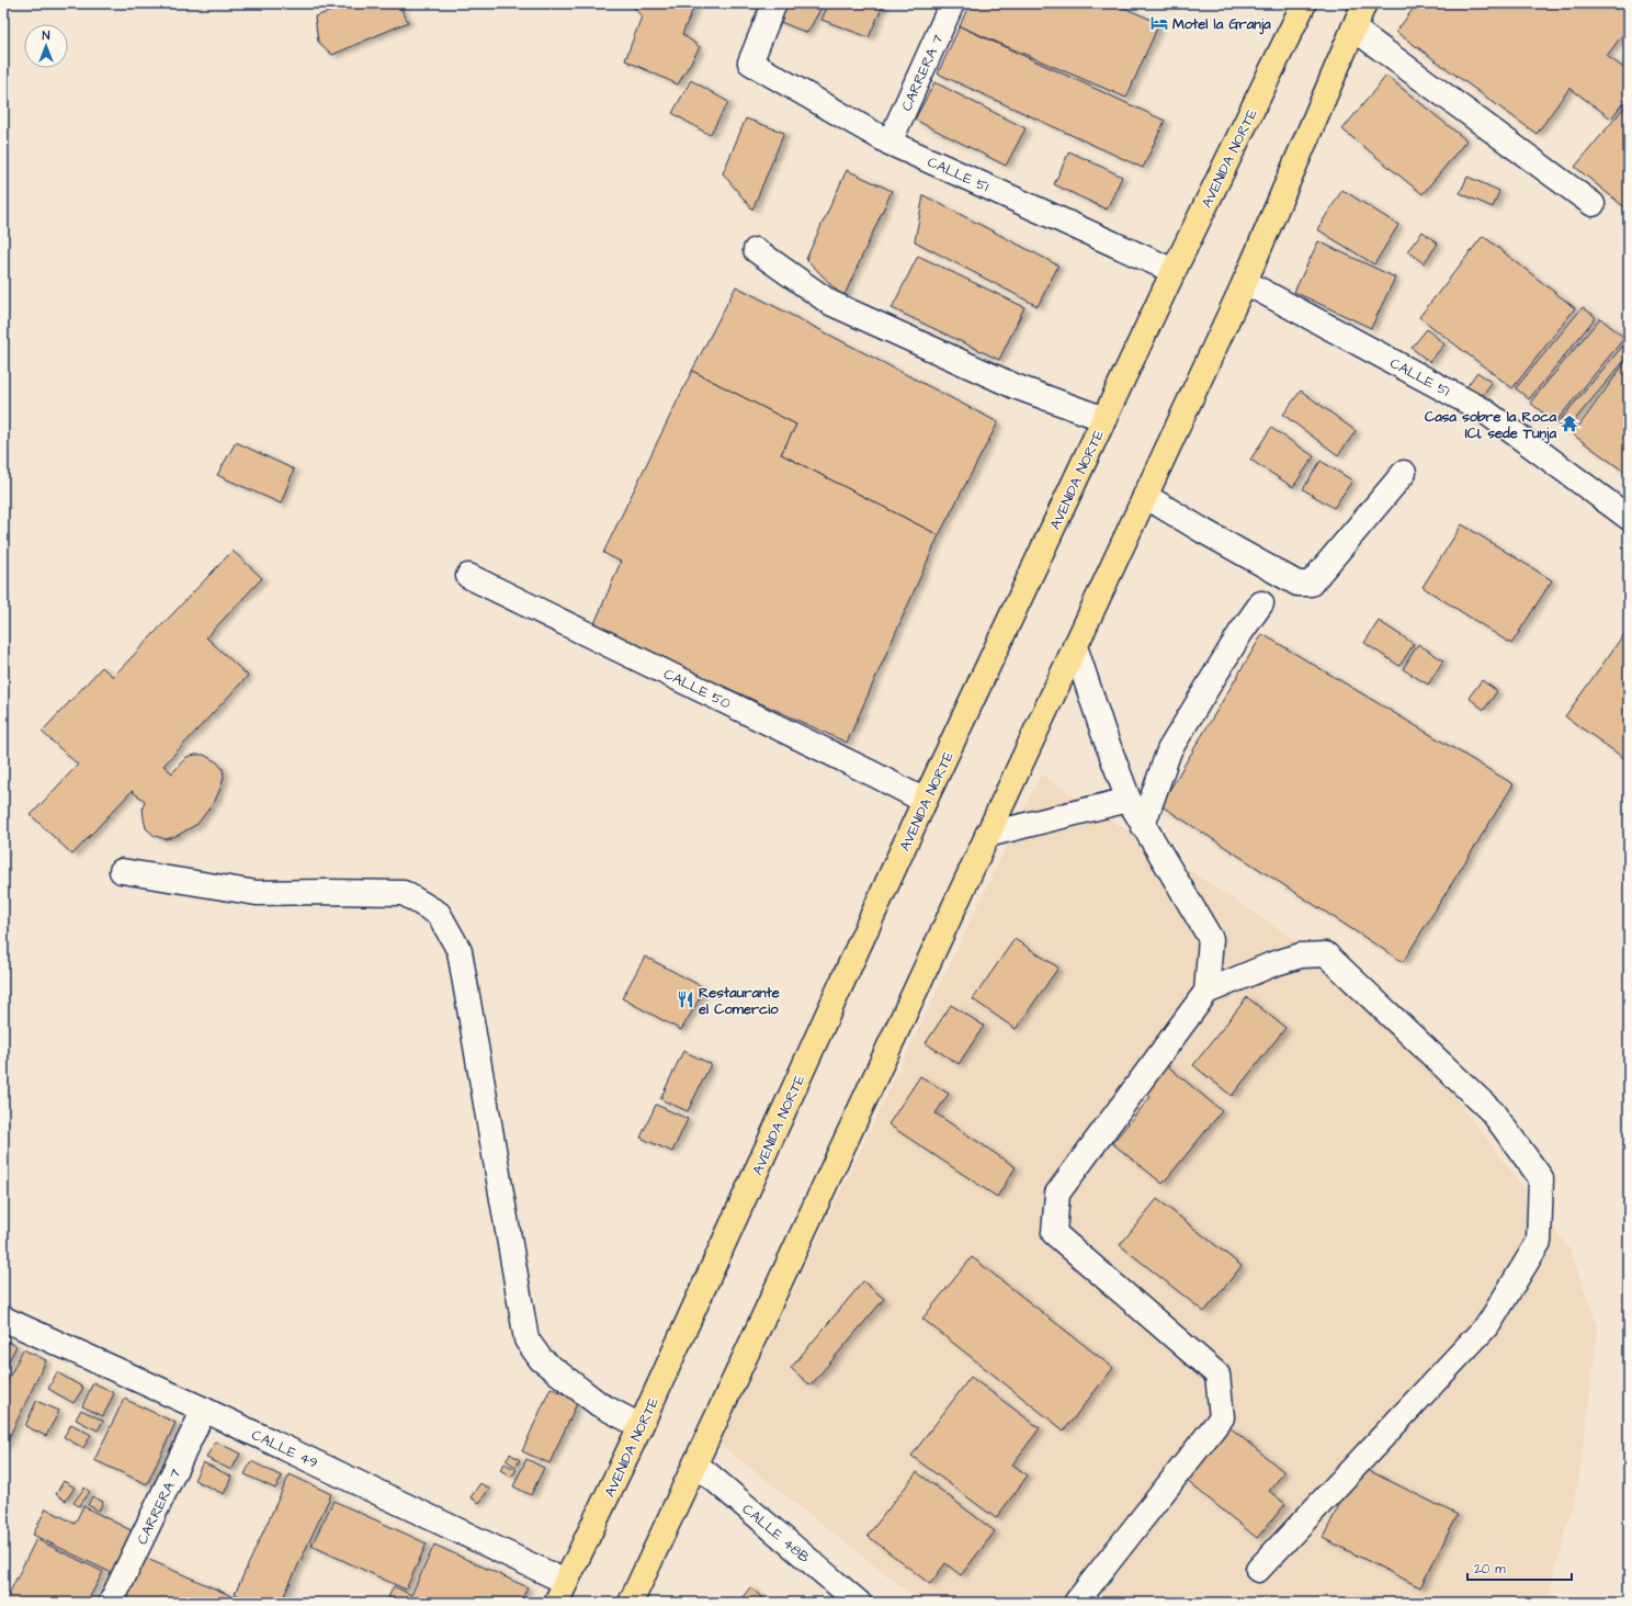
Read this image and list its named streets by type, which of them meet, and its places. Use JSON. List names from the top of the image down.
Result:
{
  "streets": {
    "main road": ["AVENIDA NORTE"],
    "street": [
      "CARRERA 7",
      "CALLE 51",
      "CALLE 50",
      "CALLE 49",
      "CALLE 48B"
    ]
  },
  "crossings": [
    ["CARRERA 7", "CALLE 51"],
    ["CARRERA 7", "CALLE 49"],
    ["AVENIDA NORTE", "CALLE 51"],
    ["AVENIDA NORTE", "CALLE 50"],
    ["AVENIDA NORTE", "CALLE 49"]
  ],
  "places": {
    "hotel": ["Motel la Granja"],
    "temple": ["Casa sobre la Roca ICI, sede Tunja"],
    "restaurant": ["Restaurante el Comercio"]
  },
  "scale_bar": "20 m",
  "north": "top"
}
